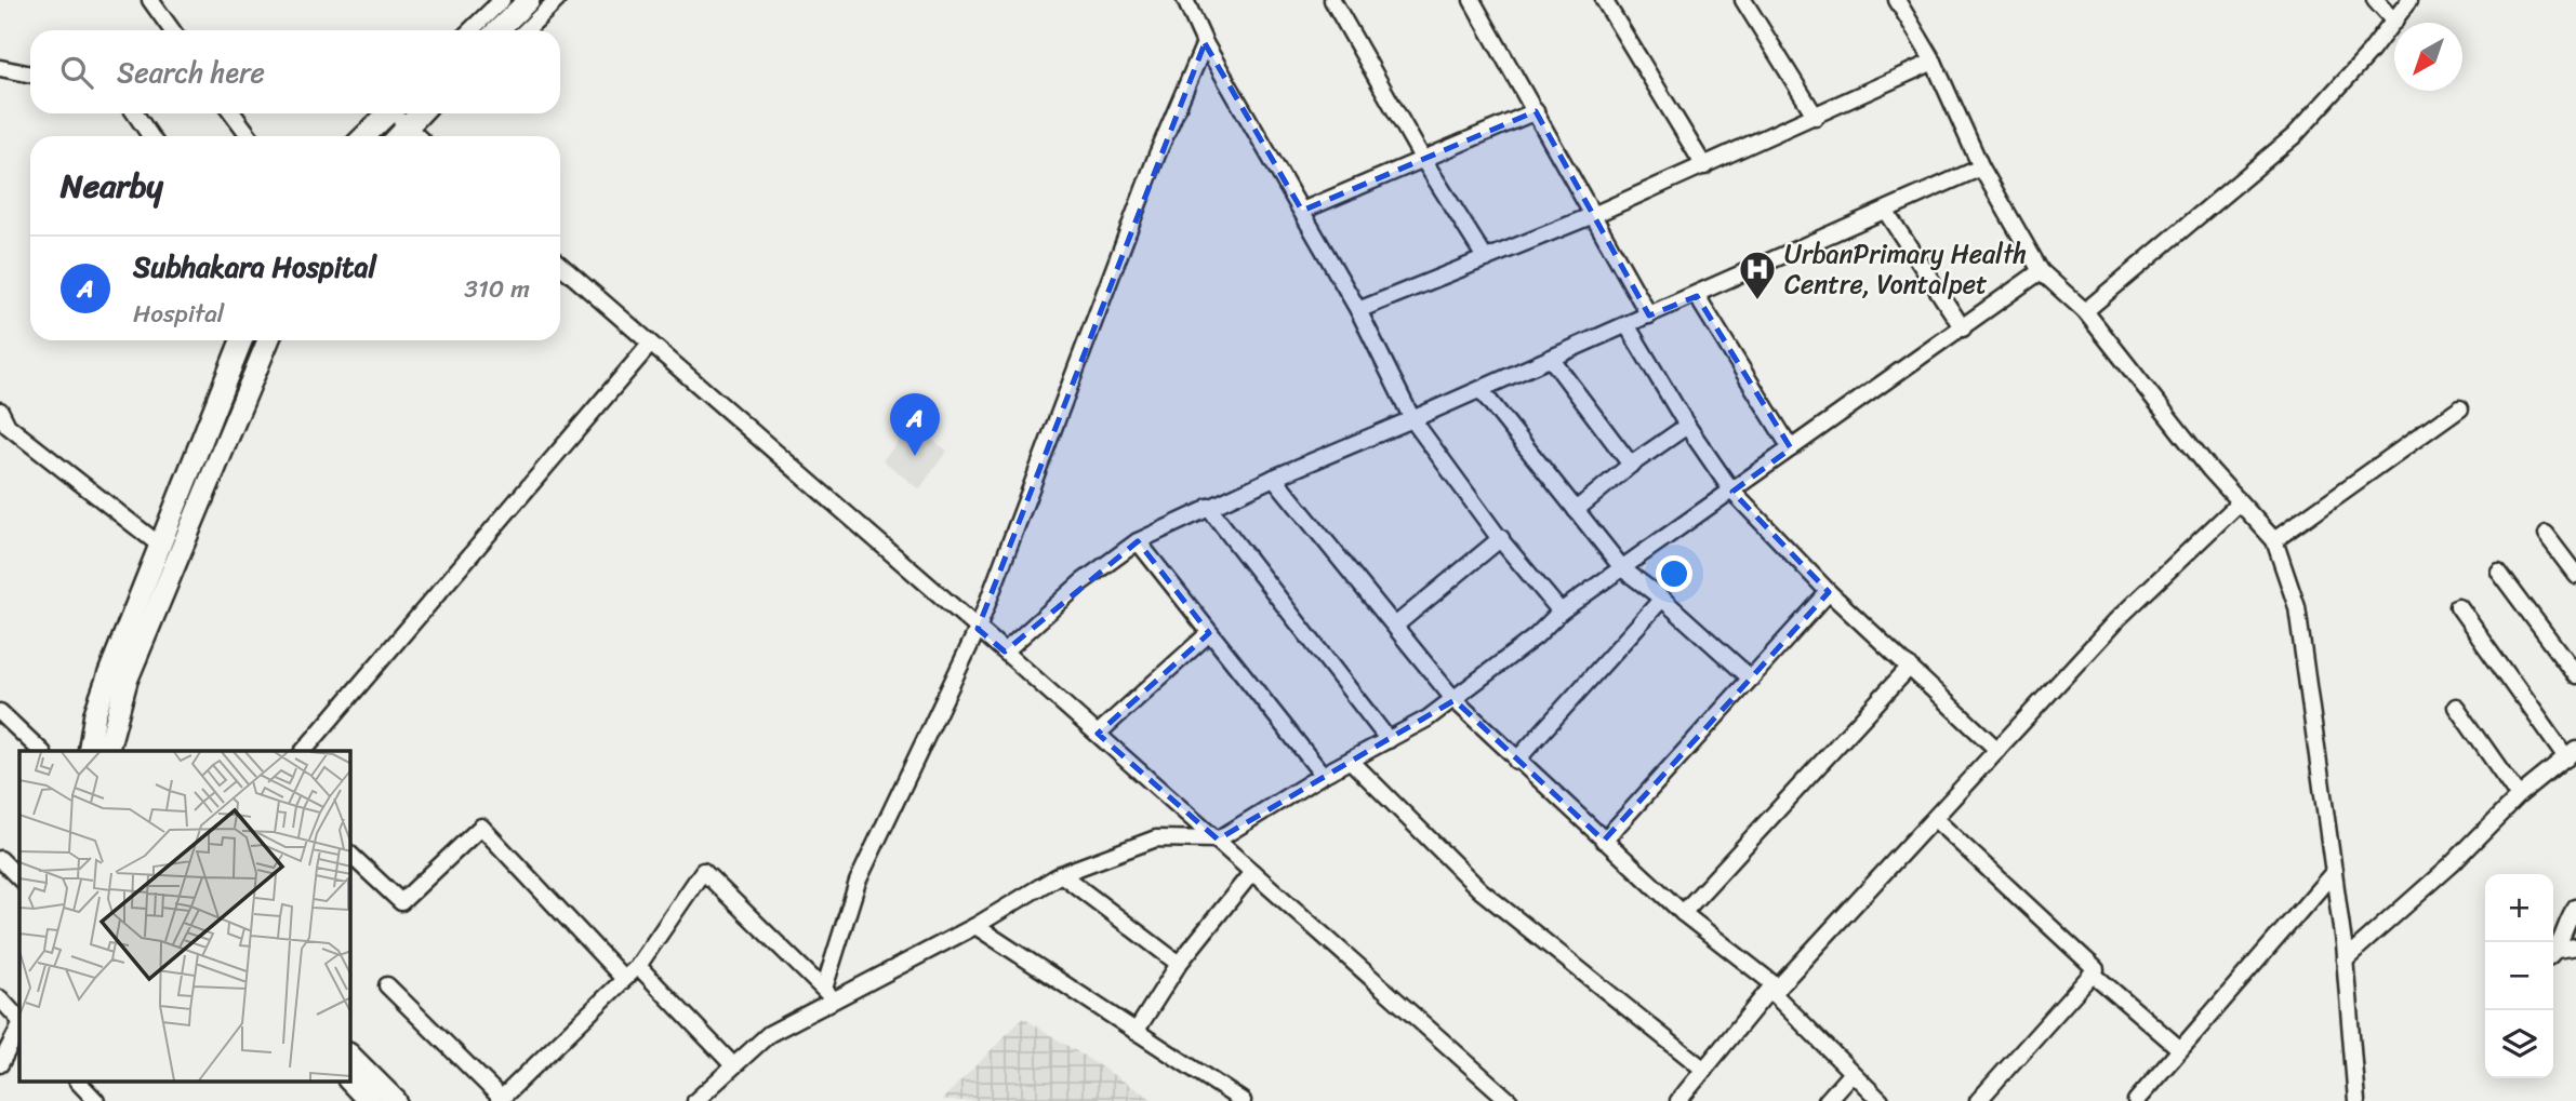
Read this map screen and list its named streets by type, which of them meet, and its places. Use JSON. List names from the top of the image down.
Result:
{
  "places": {
    "hospital": ["UrbanPrimary Health Centre, Vontalpet"]
  },
  "north": "bottom left",
  "page": {
    "search": "Search here",
    "heading": "Nearby",
    "list": [
      {
        "mark": "A",
        "name": "Subhakara Hospital",
        "note": "Hospital",
        "value": "310 m"
      }
    ],
    "pins": "A",
    "map_buttons": ["+", "−"]
  }
}
